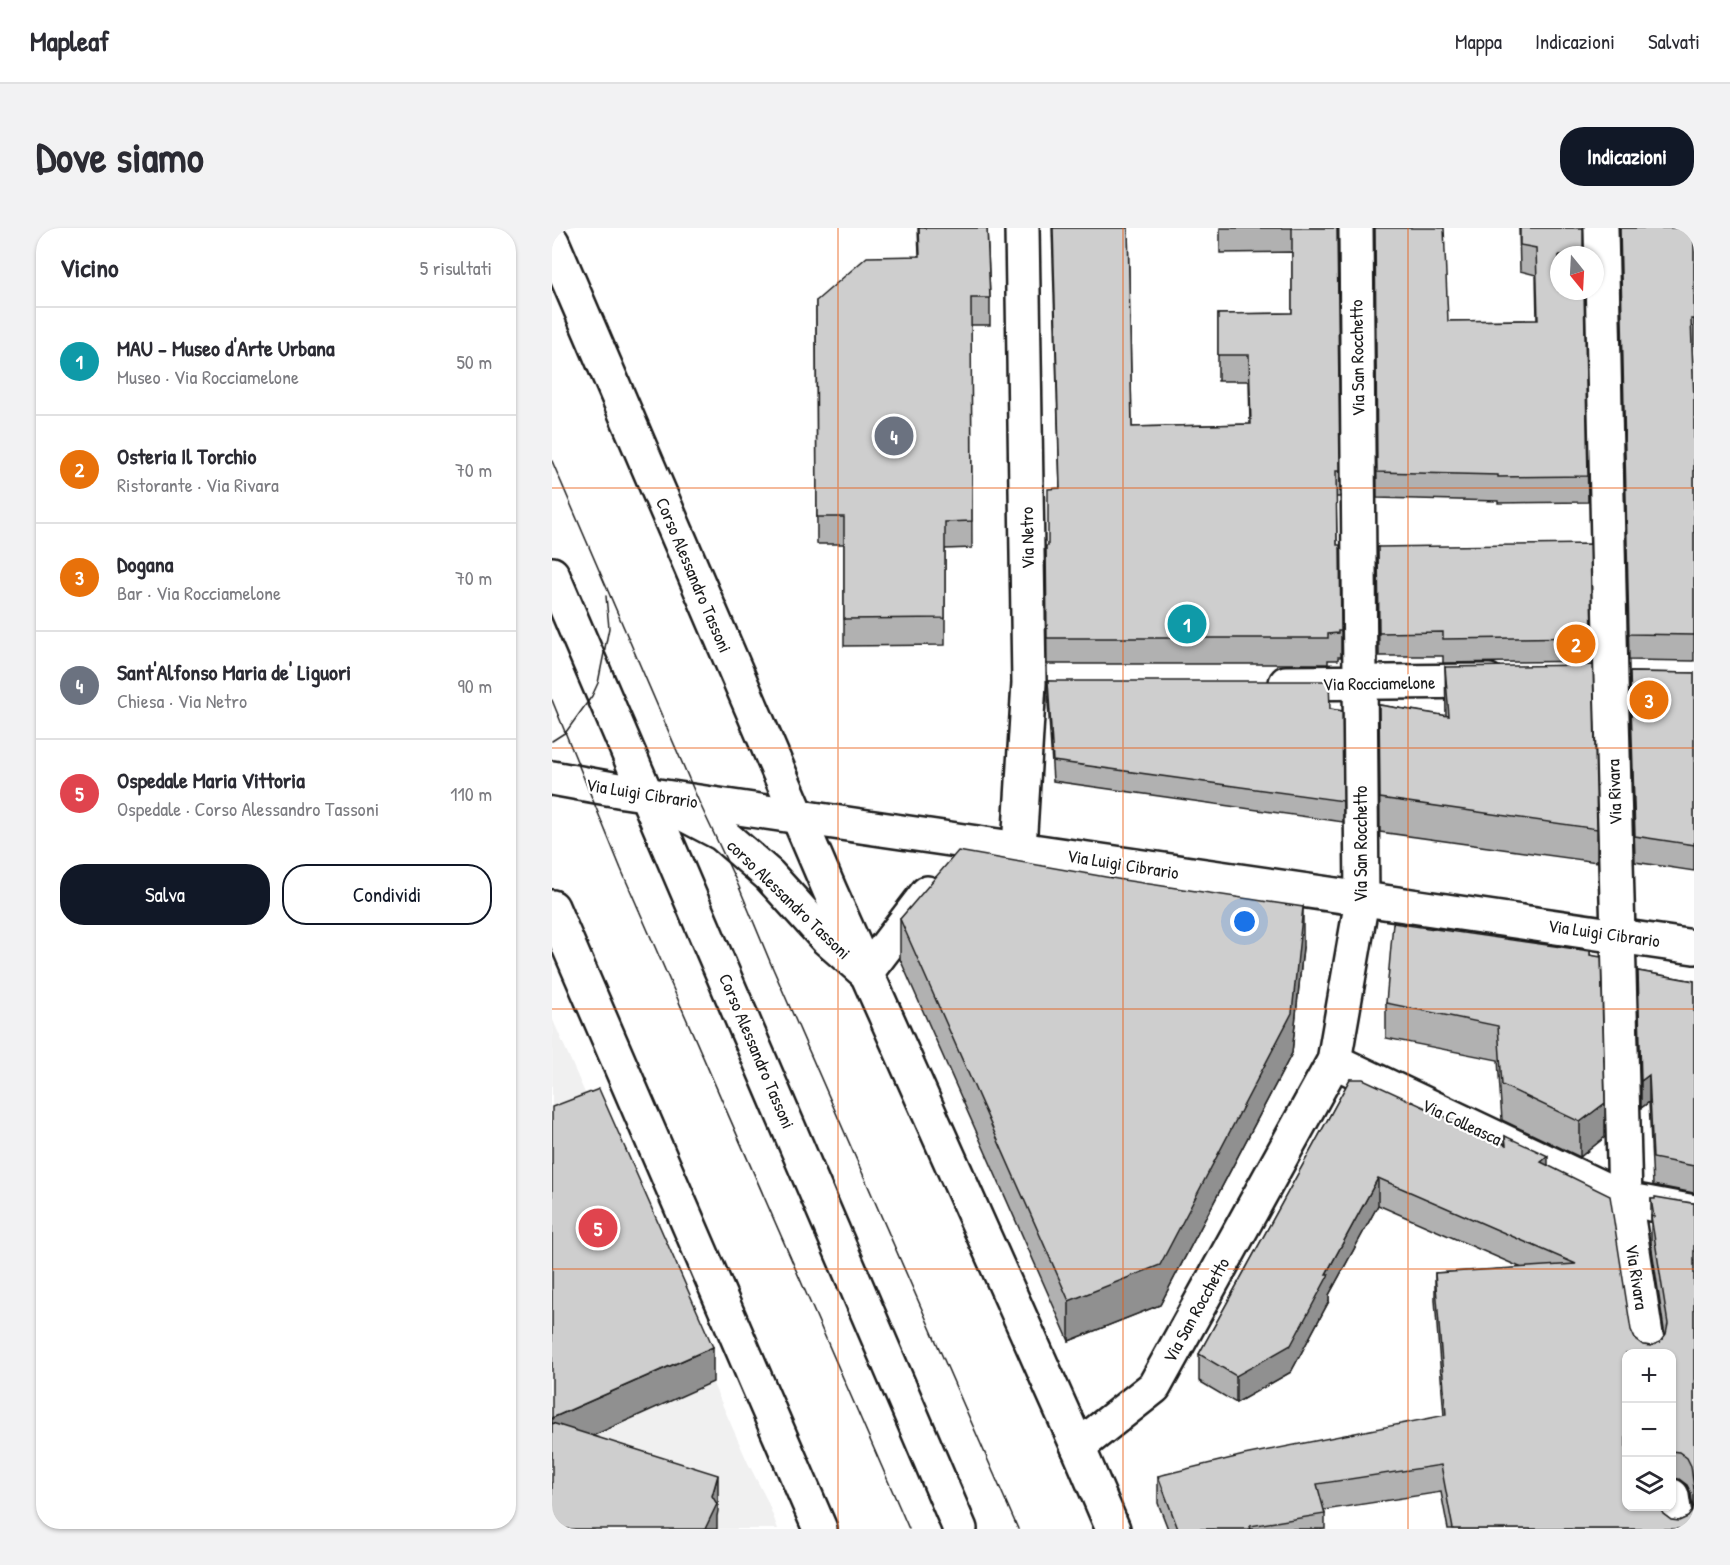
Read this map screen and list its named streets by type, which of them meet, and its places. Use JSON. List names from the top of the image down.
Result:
{
  "streets": {
    "street": [
      "Via San Rocchetto",
      "Via Netro",
      "Corso Alessandro Tassoni",
      "Via Rocciamelone",
      "Via Rivara",
      "Via Luigi Cibrario",
      "corso Alessandro Tassoni",
      "Via Colleasca"
    ]
  },
  "crossings": [
    ["Via San Rocchetto", "Corso Alessandro Tassoni"],
    ["Via San Rocchetto", "Via Rocciamelone"],
    ["Via San Rocchetto", "Via Luigi Cibrario"],
    ["Via San Rocchetto", "Via Colleasca"],
    ["Via Netro", "Via Luigi Cibrario"],
    ["Corso Alessandro Tassoni", "Via Luigi Cibrario"],
    ["Corso Alessandro Tassoni", "corso Alessandro Tassoni"],
    ["Via Rivara", "Via Luigi Cibrario"],
    ["Via Rivara", "Via Colleasca"],
    ["Via Luigi Cibrario", "corso Alessandro Tassoni"]
  ],
  "north": "bottom",
  "page": {
    "header": "Mapleaf",
    "nav": ["Mappa", "Indicazioni", "Salvati"],
    "buttons": [
      "Indicazioni",
      ["Salva", "Condividi"]
    ],
    "title": "Dove siamo",
    "heading": ["Vicino", "5 risultati"],
    "list": [
      {
        "mark": "1",
        "name": "MAU - Museo d'Arte Urbana",
        "note": "Museo · Via Rocciamelone",
        "value": "50 m"
      },
      {
        "mark": "2",
        "name": "Osteria Il Torchio",
        "note": "Ristorante · Via Rivara",
        "value": "70 m"
      },
      {
        "mark": "3",
        "name": "Dogana",
        "note": "Bar · Via Rocciamelone",
        "value": "70 m"
      },
      {
        "mark": "4",
        "name": "Sant'Alfonso Maria de' Liguori",
        "note": "Chiesa · Via Netro",
        "value": "90 m"
      },
      {
        "mark": "5",
        "name": "Ospedale Maria Vittoria",
        "note": "Ospedale · Corso Alessandro Tassoni",
        "value": "110 m"
      }
    ],
    "pins": [
      "4",
      "1",
      "2",
      "3",
      "5"
    ],
    "map_buttons": ["+", "−"]
  }
}
